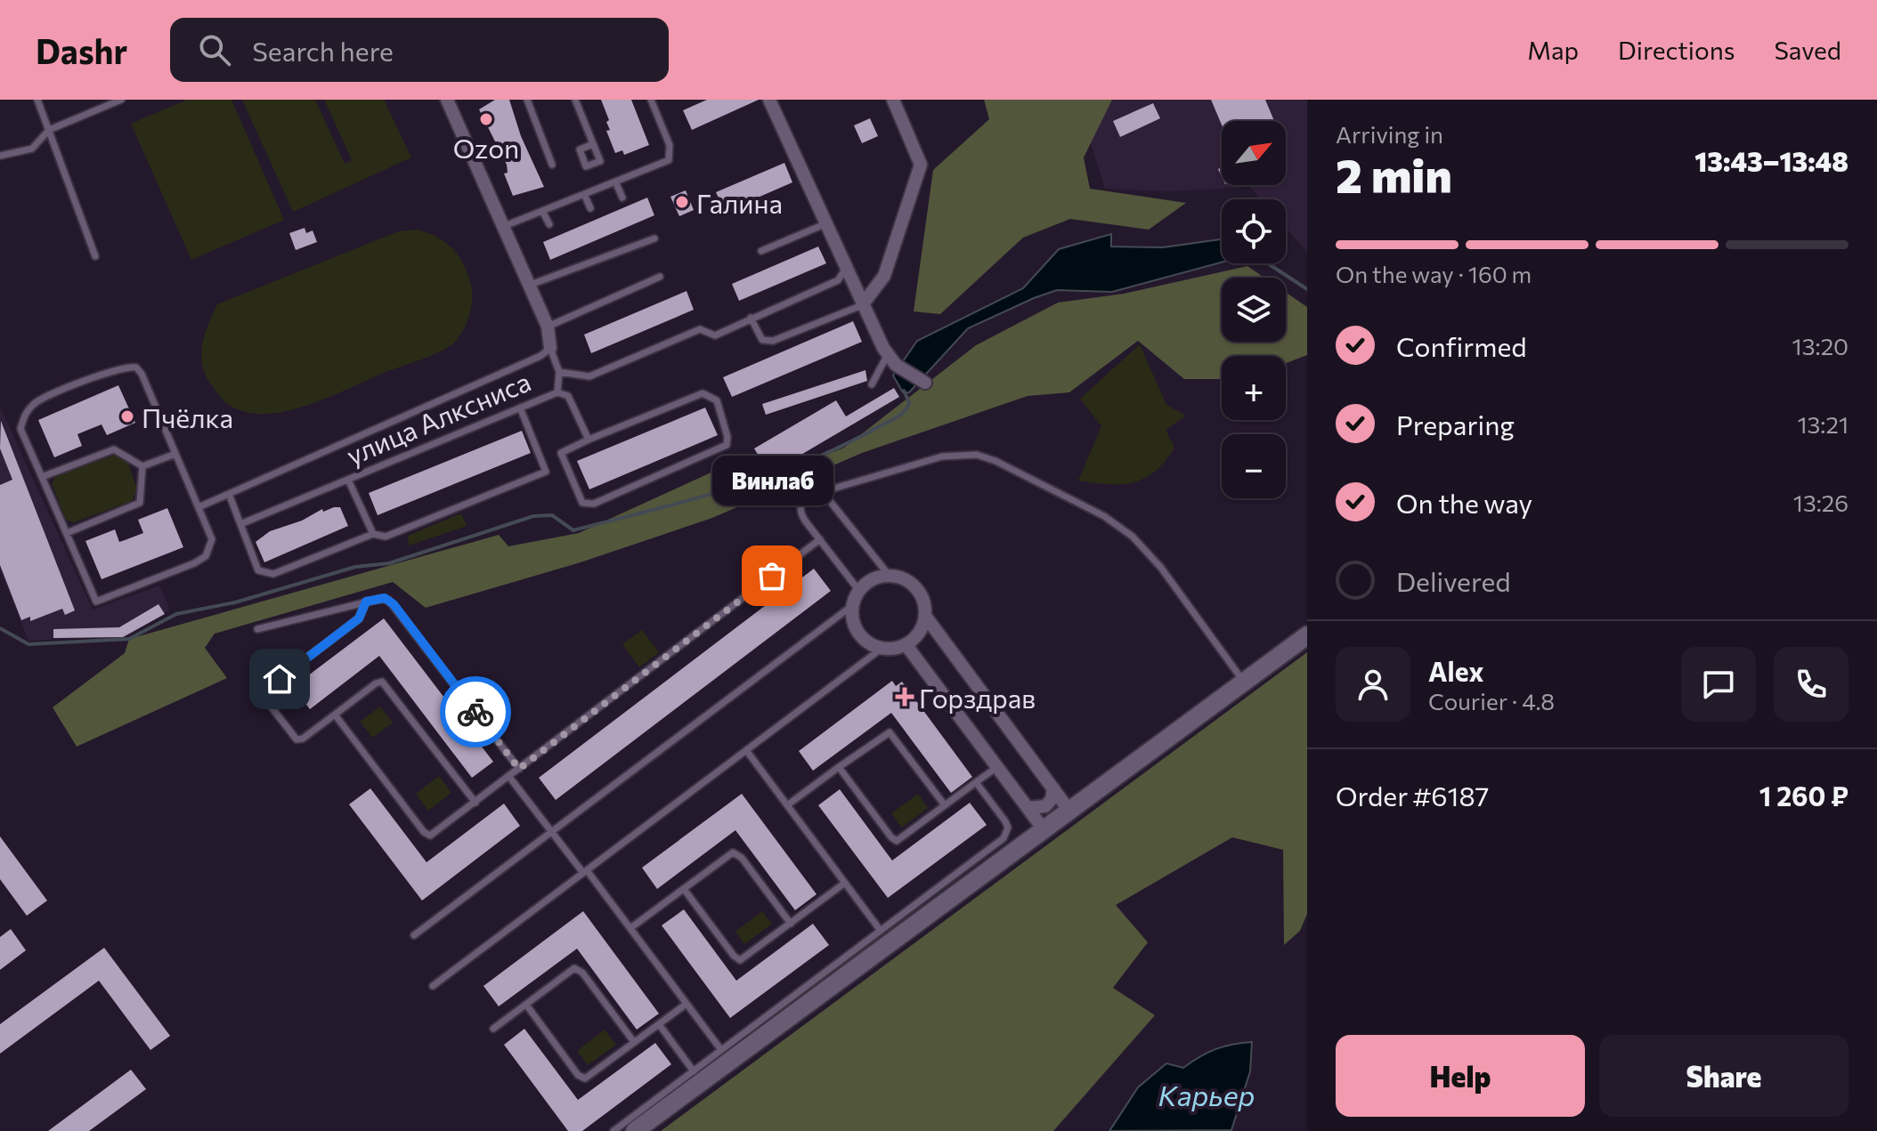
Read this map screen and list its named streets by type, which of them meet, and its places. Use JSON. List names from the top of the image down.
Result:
{
  "streets": {
    "street": ["улица Алксниса"]
  },
  "water": ["Карьер"],
  "places": {
    "other": [
      "Ozon",
      "Галина",
      "Пчёлка",
      "Винлаб"
    ],
    "health": ["Горздрав"]
  },
  "north": "top right",
  "page": {
    "header": "Dashr",
    "search": "Search here",
    "nav": ["Map", "Directions", "Saved"],
    "heading": ["2 min", "Arriving in", "13:43–13:48"],
    "panel": [
      "Alex",
      "Courier · 4.8",
      "Order #6187",
      "1 260 ₽"
    ],
    "map_buttons": ["+", "−"],
    "bar": "On the way · 160 m",
    "list": [
      ["Confirmed", "13:20"],
      ["Preparing", "13:21"],
      ["On the way", "13:26"],
      "Delivered"
    ],
    "bubble": "Винлаб",
    "buttons": ["Help", "Share"]
  }
}
